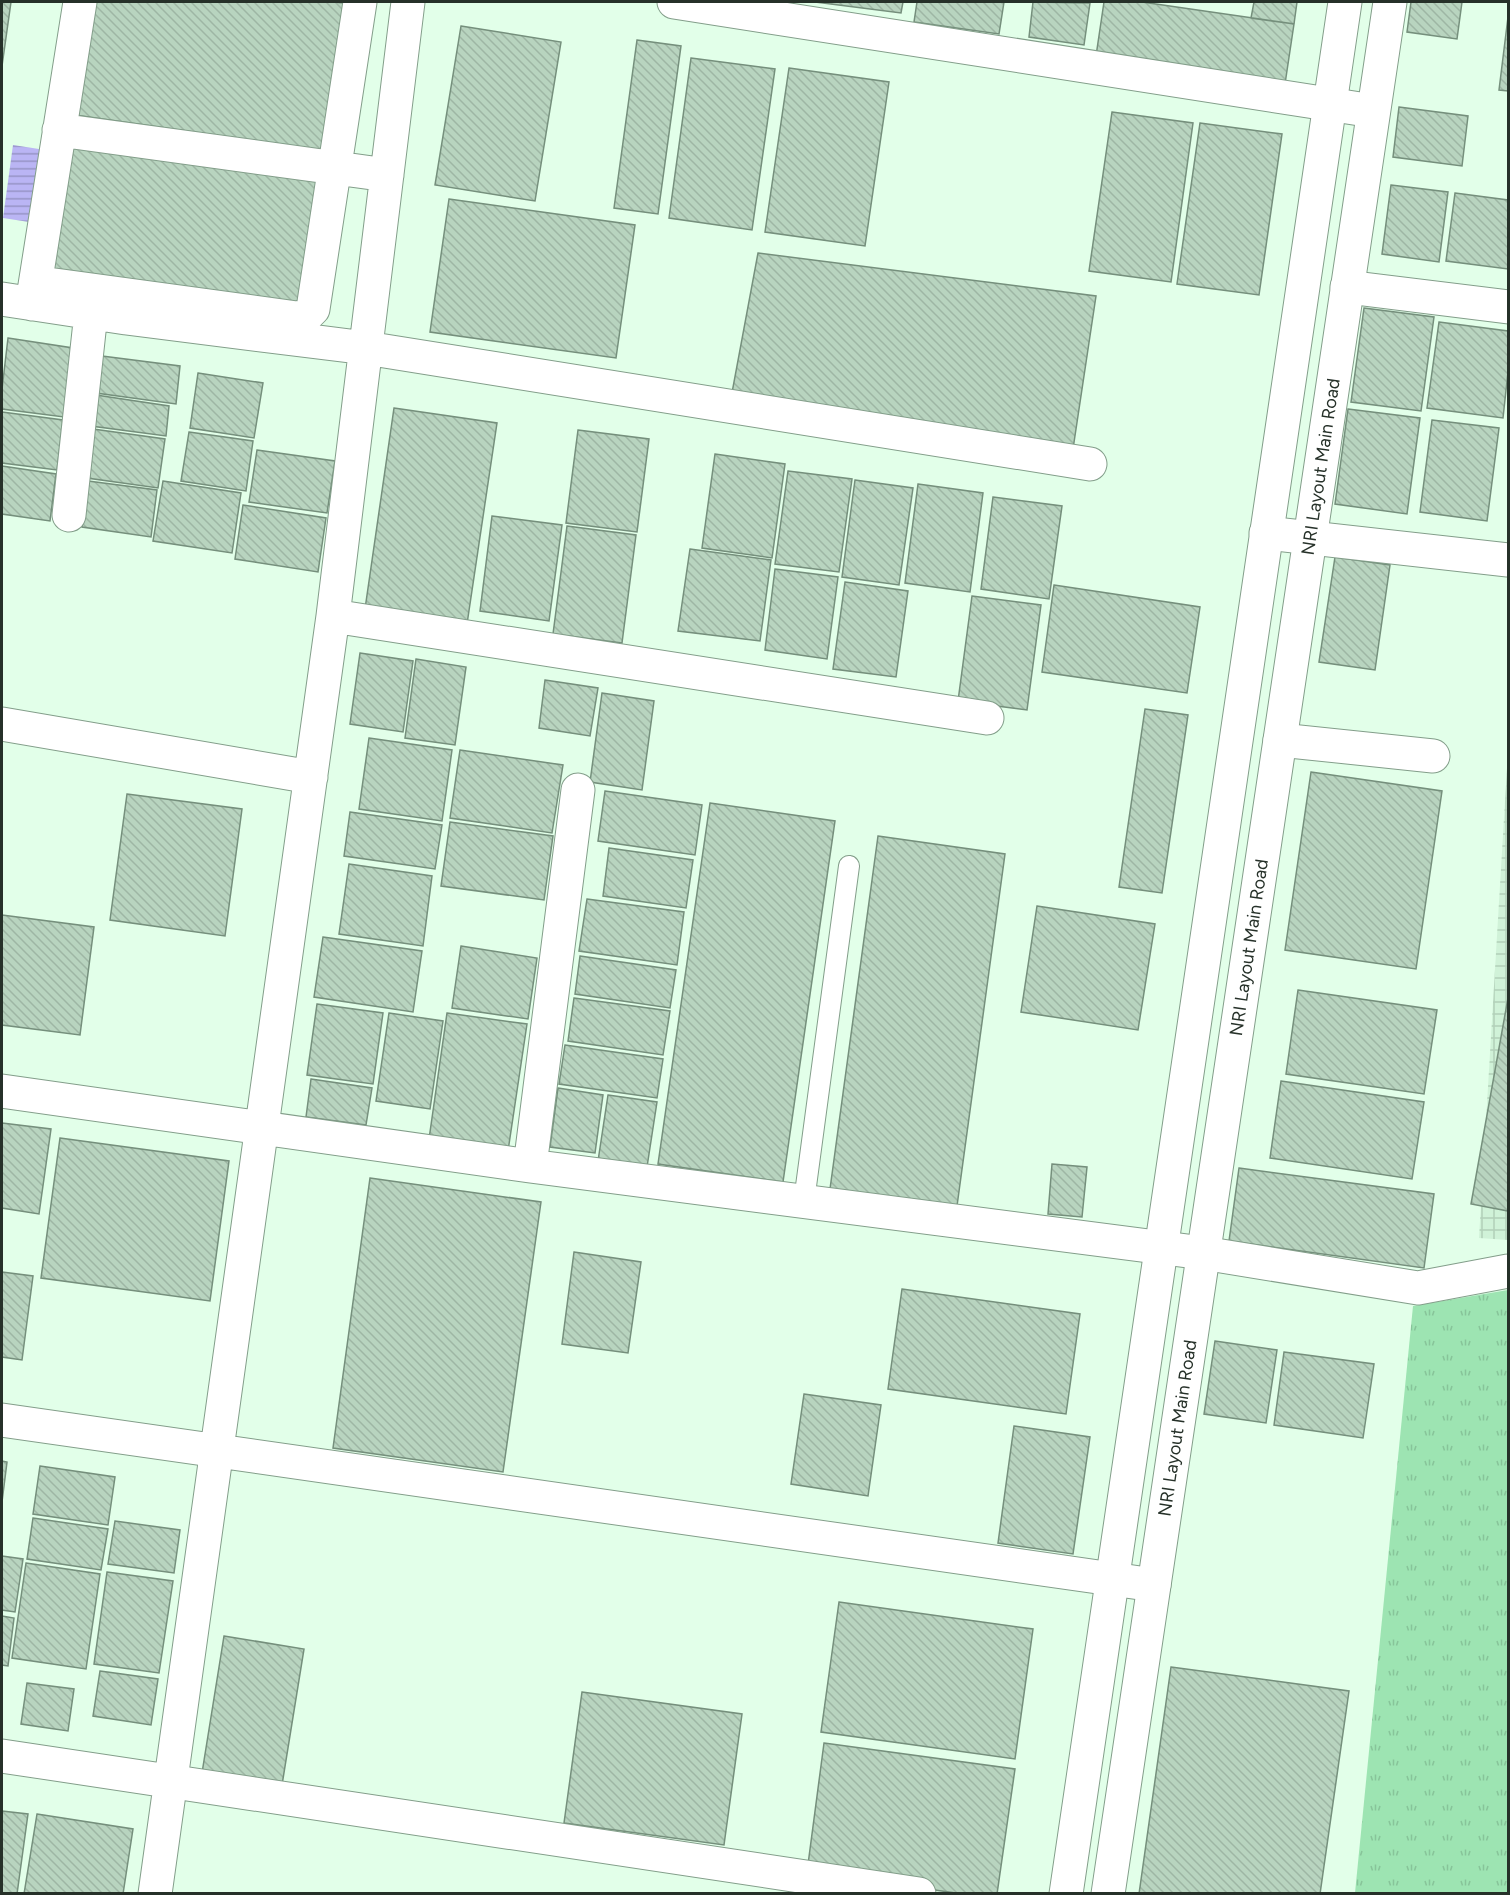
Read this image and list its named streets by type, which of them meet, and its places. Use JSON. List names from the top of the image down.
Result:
{
  "streets": {
    "street": ["NRI Layout Main Road"]
  }
}
